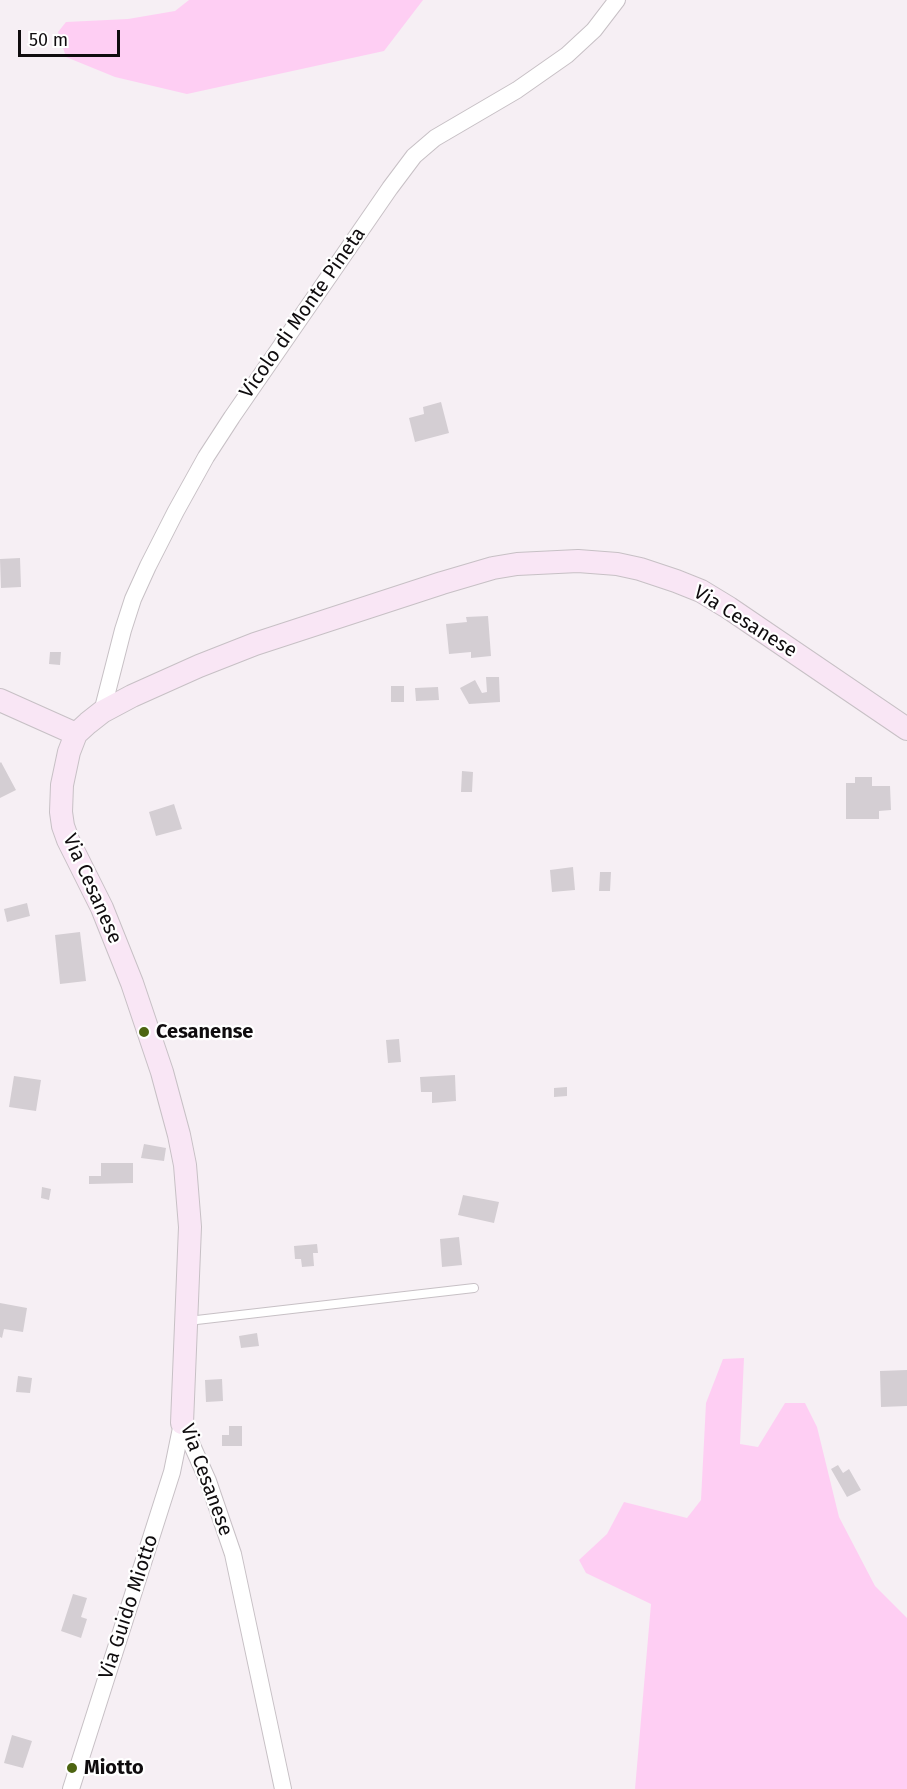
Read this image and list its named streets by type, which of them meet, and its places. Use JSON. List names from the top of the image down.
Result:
{
  "streets": {
    "street": ["Vicolo di Monte Pineta", "Via Cesanese", "Via Guido Miotto"]
  },
  "crossings": [
    ["Vicolo di Monte Pineta", "Via Cesanese"],
    ["Via Cesanese", "Via Guido Miotto"]
  ],
  "places": ["Cesanense", "Miotto"],
  "scale_bar": "50 m"
}
